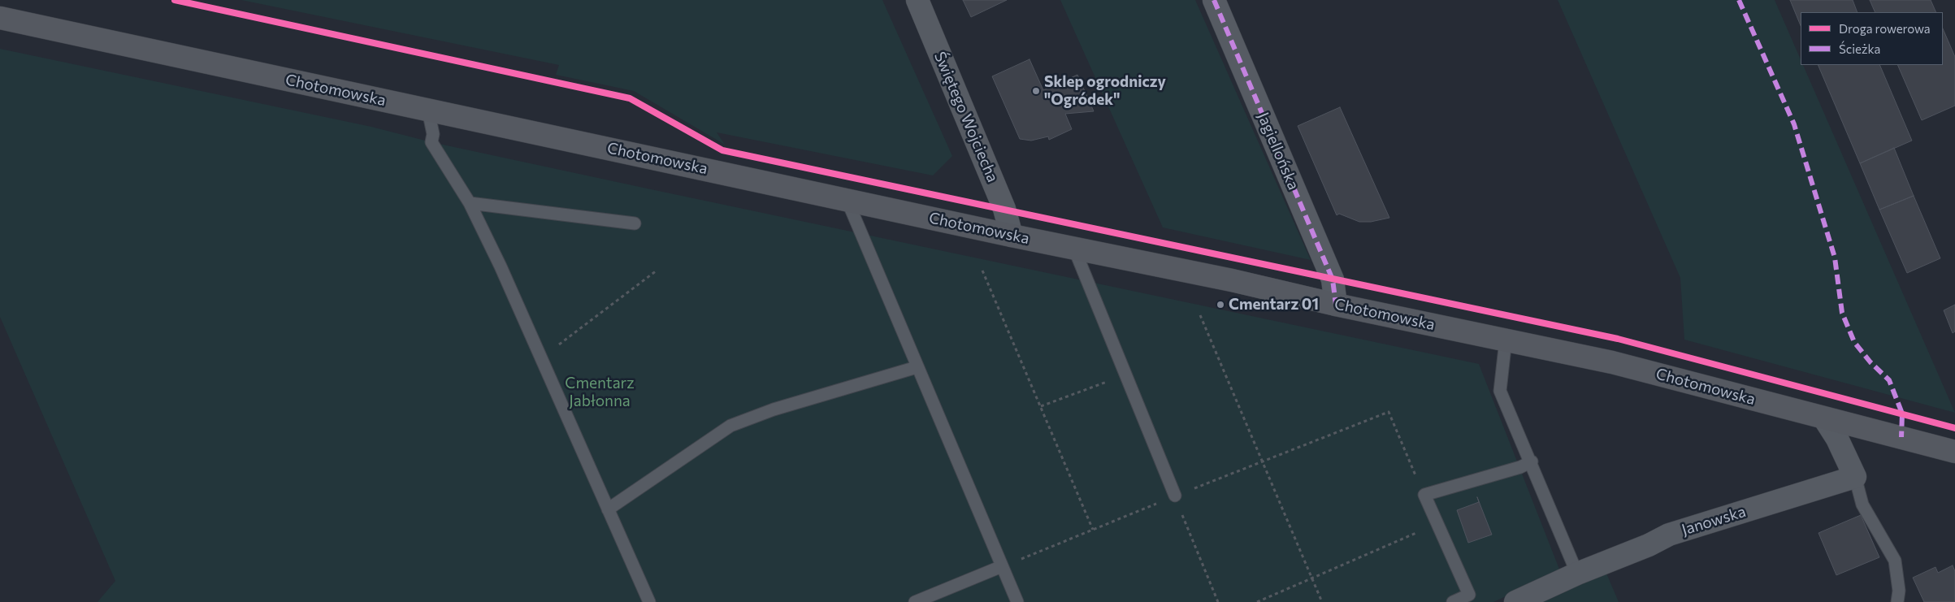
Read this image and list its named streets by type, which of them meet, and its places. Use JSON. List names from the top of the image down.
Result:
{
  "streets": {
    "street": [
      "Chotomowska",
      "Świętego Wojciecha",
      "Jagiellońska",
      "Janowska"
    ]
  },
  "crossings": [
    ["Chotomowska", "Świętego Wojciecha"],
    ["Chotomowska", "Jagiellońska"]
  ],
  "parks": ["Cmentarz Jabłonna"],
  "places": ["Sklep ogrodniczy \"Ogródek\"", "Cmentarz 01"],
  "legend": ["Droga rowerowa", "Ścieżka"]
}
